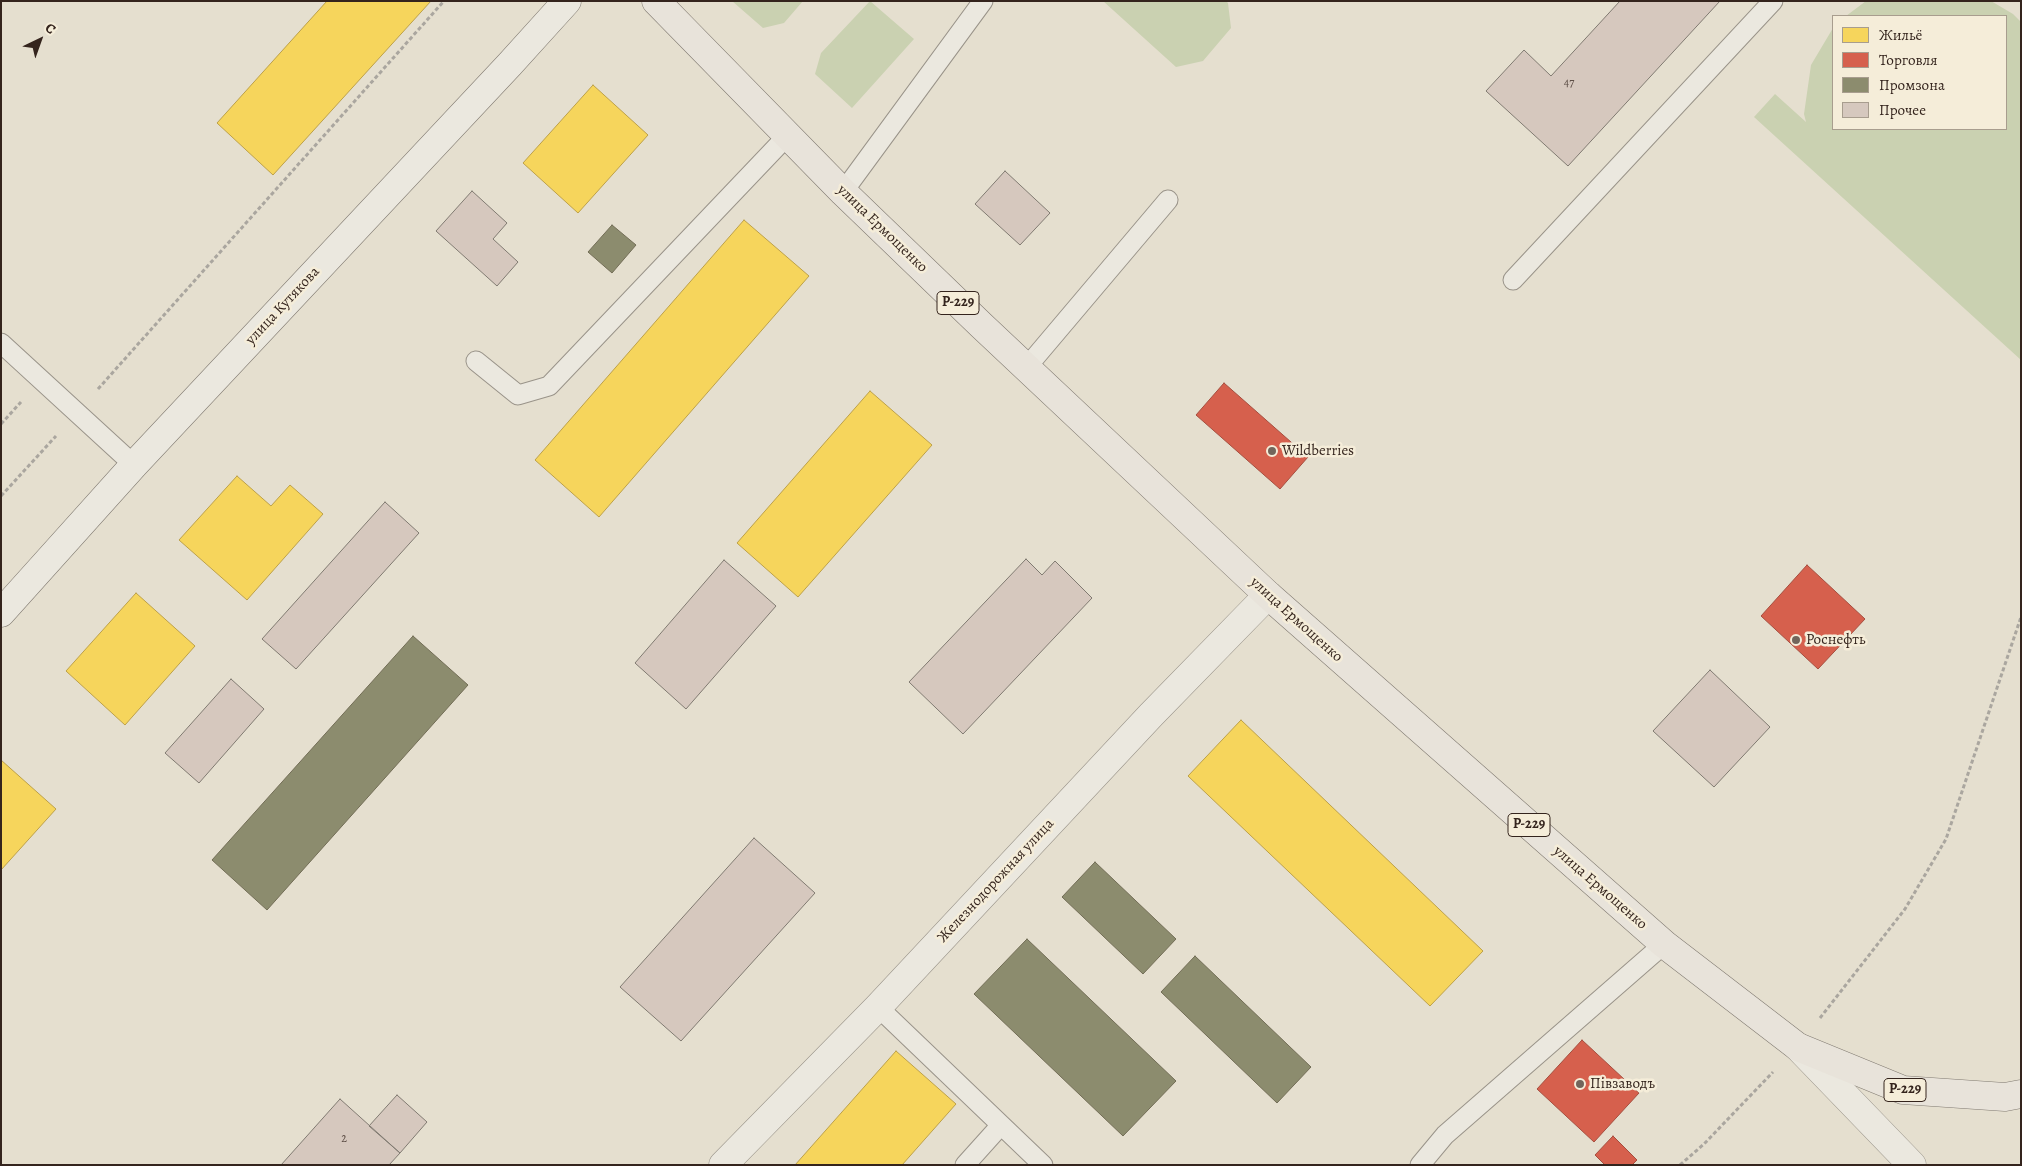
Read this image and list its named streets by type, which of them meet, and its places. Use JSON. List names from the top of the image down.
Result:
{
  "streets": {
    "highway": ["улица Ермощенко", "Р-229"],
    "street": ["улица Кутякова", "Железнодорожная улица"]
  },
  "crossings": [
    ["улица Ермощенко", "Железнодорожная улица"]
  ],
  "places": ["Wildberries", "Роснефть", "Пiвзаводъ"],
  "house_numbers": ["47", "2"],
  "legend": [
    "Жильё",
    "Торговля",
    "Промзона",
    "Прочее"
  ],
  "north": "top right"
}
